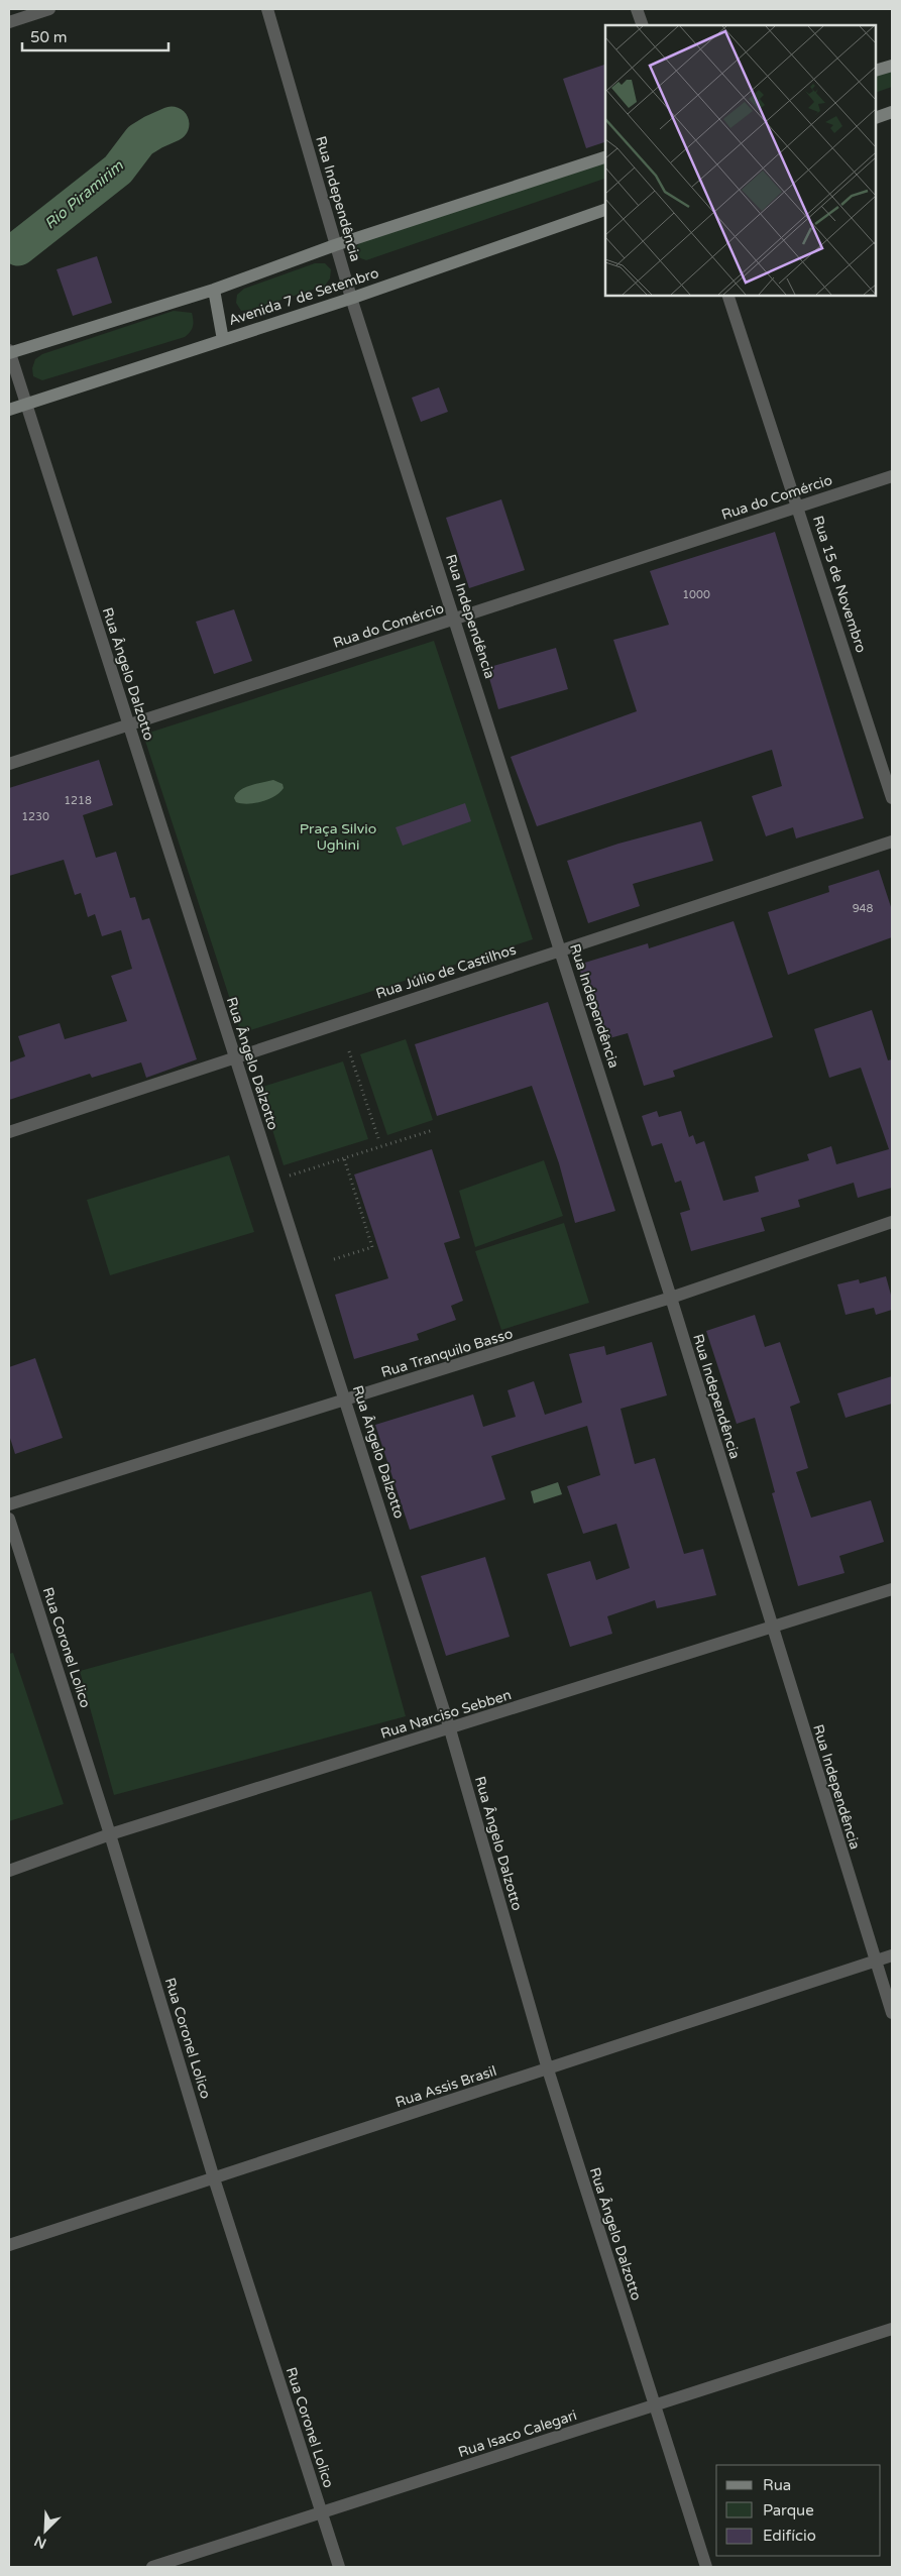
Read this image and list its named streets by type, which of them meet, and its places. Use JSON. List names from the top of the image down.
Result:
{
  "streets": {
    "main road": ["Avenida 7 de Setembro"],
    "street": [
      "Rua Independência",
      "Rua do Comércio",
      "Rua 15 de Novembro",
      "Rua Ângelo Dalzotto",
      "Rua Júlio de Castilhos",
      "Rua Tranquilo Basso",
      "Rua Coronel Lolico",
      "Rua Narciso Sebben",
      "Rua Assis Brasil",
      "Rua Isaco Calegari"
    ]
  },
  "crossings": [
    ["Rua Independência", "Avenida 7 de Setembro"],
    ["Rua Independência", "Rua do Comércio"],
    ["Rua Independência", "Rua Júlio de Castilhos"],
    ["Rua Independência", "Rua Tranquilo Basso"],
    ["Rua Independência", "Rua Narciso Sebben"],
    ["Rua Independência", "Rua Assis Brasil"],
    ["Avenida 7 de Setembro", "Rua Ângelo Dalzotto"],
    ["Rua do Comércio", "Rua 15 de Novembro"],
    ["Rua do Comércio", "Rua Ângelo Dalzotto"],
    ["Rua Ângelo Dalzotto", "Rua Júlio de Castilhos"],
    ["Rua Ângelo Dalzotto", "Rua Tranquilo Basso"],
    ["Rua Ângelo Dalzotto", "Rua Narciso Sebben"],
    ["Rua Ângelo Dalzotto", "Rua Assis Brasil"],
    ["Rua Ângelo Dalzotto", "Rua Isaco Calegari"],
    ["Rua Coronel Lolico", "Rua Narciso Sebben"],
    ["Rua Coronel Lolico", "Rua Assis Brasil"],
    ["Rua Coronel Lolico", "Rua Isaco Calegari"]
  ],
  "water": ["Rio Piramirim"],
  "parks": ["Praça Silvio Ughini"],
  "house_numbers": [
    "1000",
    "1218",
    "1230",
    "948"
  ],
  "legend": ["Rua", "Parque", "Edifício"],
  "scale_bar": "50 m",
  "north": "bottom left"
}
